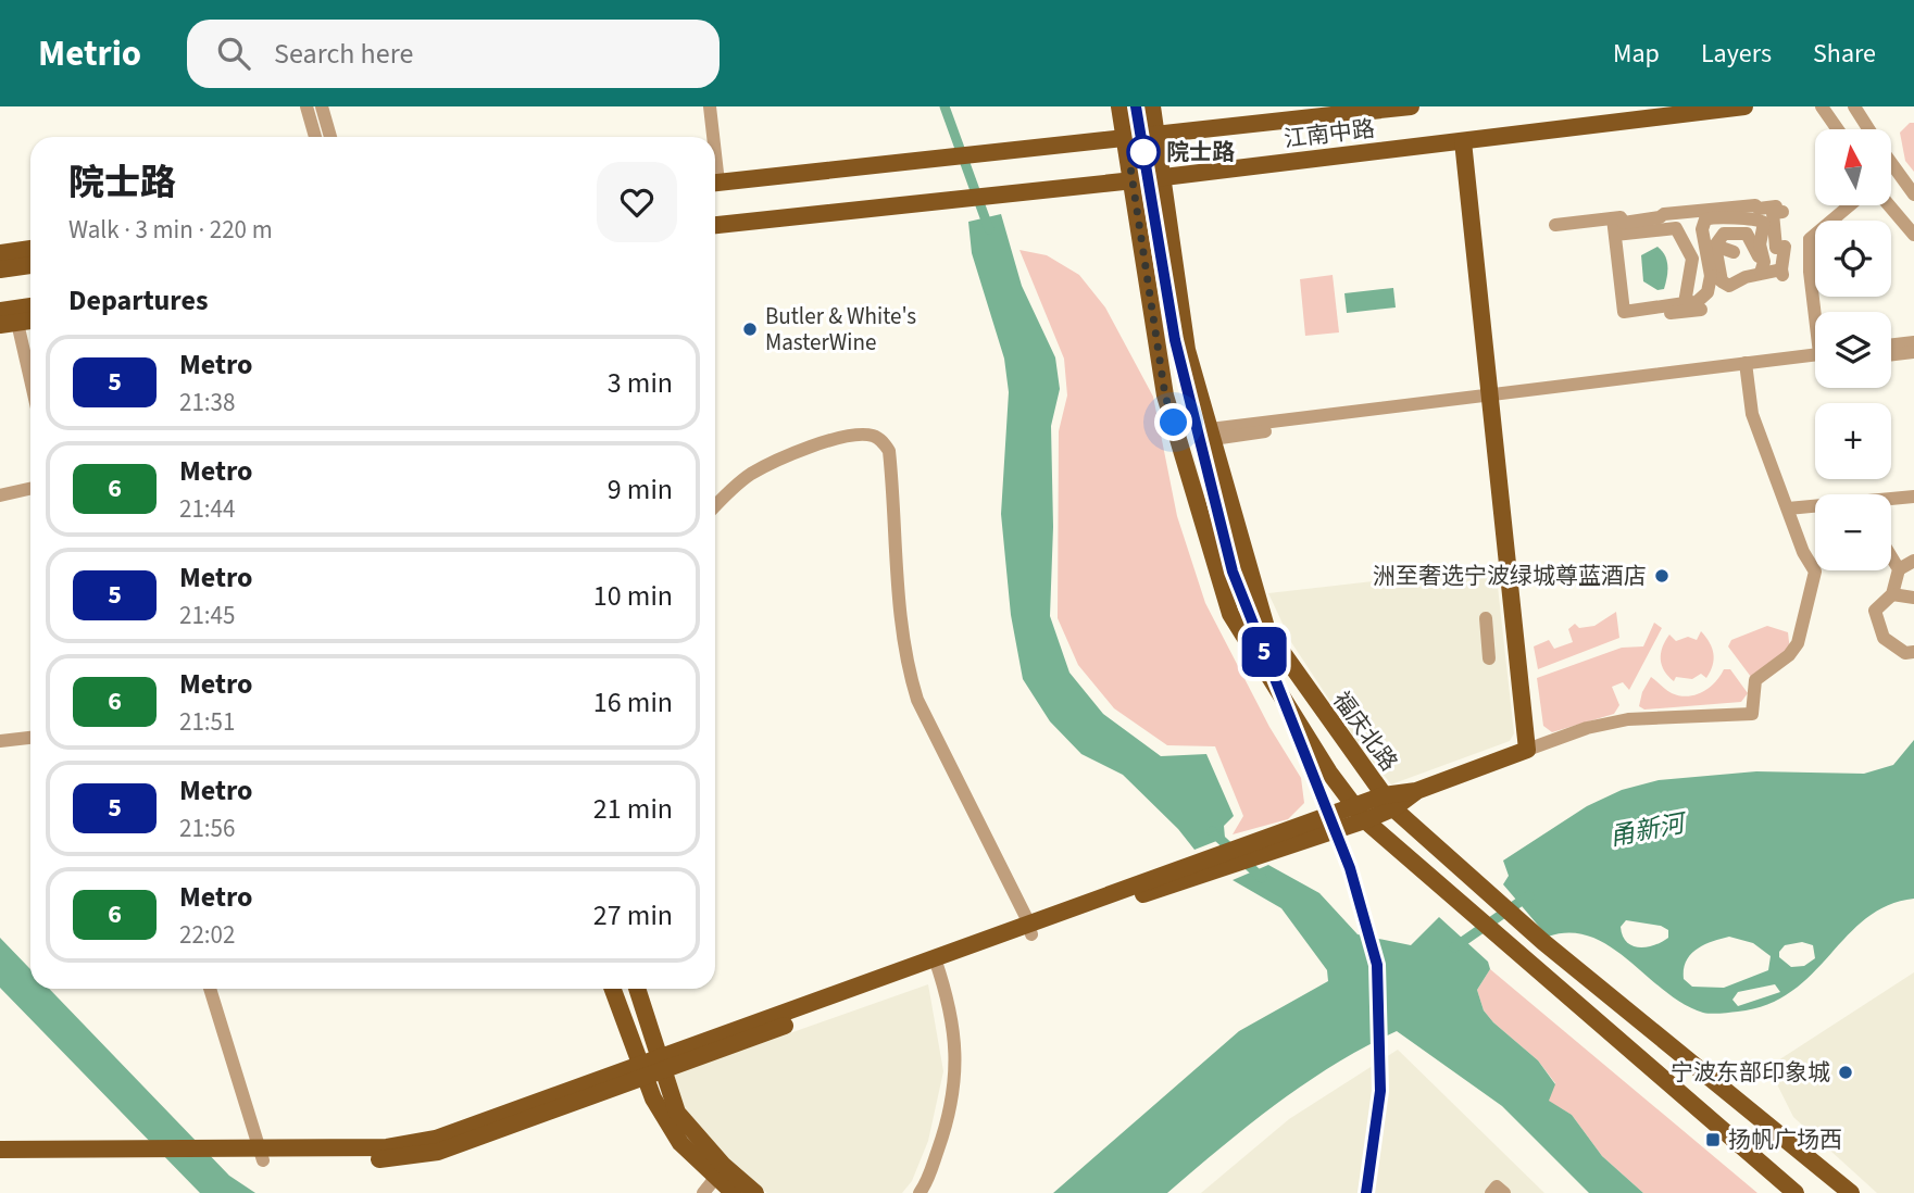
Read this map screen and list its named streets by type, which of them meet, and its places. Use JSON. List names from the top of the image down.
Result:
{
  "streets": {
    "main road": ["江南中路", "福庆北路"]
  },
  "crossings": [
    ["江南中路", "福庆北路"]
  ],
  "water": ["甬新河"],
  "places": {
    "other": [
      "院士路",
      "Butler & White's MasterWine",
      "洲至奢选宁波绿城尊蓝酒店",
      "宁波东部印象城"
    ],
    "transit": ["扬帆广场西"]
  },
  "lines": ["metro line 5"],
  "north": "top",
  "page": {
    "header": "Metrio",
    "search": "Search here",
    "nav": ["Map", "Layers", "Share"],
    "on_map": "5",
    "map_buttons": ["+", "−"],
    "heading": [
      ["院士路", "Walk · 3 min · 220 m"],
      "Departures"
    ],
    "list": [
      {
        "mark": "5",
        "name": "Metro",
        "note": "21:38",
        "value": "3 min"
      },
      {
        "mark": "6",
        "name": "Metro",
        "note": "21:44",
        "value": "9 min"
      },
      {
        "mark": "5",
        "name": "Metro",
        "note": "21:45",
        "value": "10 min"
      },
      {
        "mark": "6",
        "name": "Metro",
        "note": "21:51",
        "value": "16 min"
      },
      {
        "mark": "5",
        "name": "Metro",
        "note": "21:56",
        "value": "21 min"
      },
      {
        "mark": "6",
        "name": "Metro",
        "note": "22:02",
        "value": "27 min"
      }
    ]
  }
}
